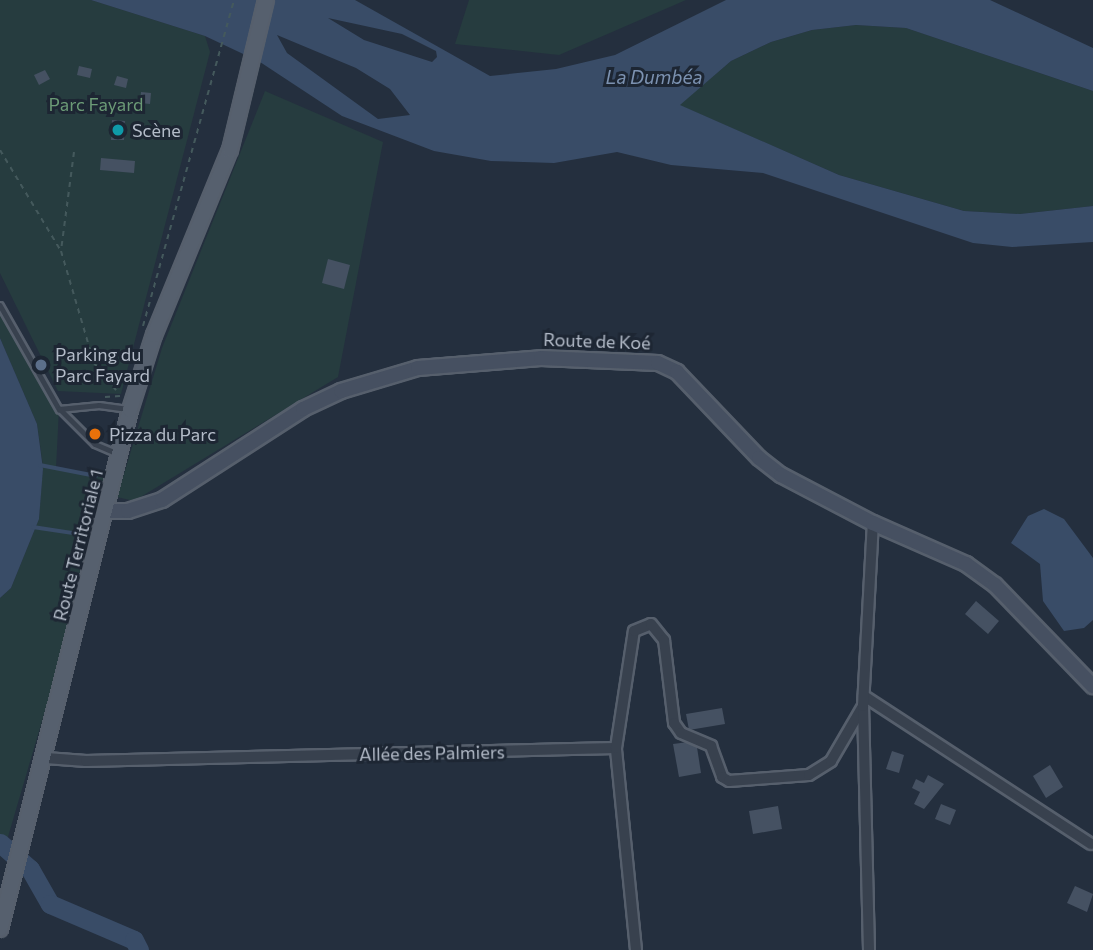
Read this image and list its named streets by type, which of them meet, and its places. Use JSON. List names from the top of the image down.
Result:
{
  "streets": {
    "main road": ["Route Territoriale 1"],
    "street": ["Route de Koé", "Allée des Palmiers"]
  },
  "crossings": [
    ["Route de Koé", "Route Territoriale 1"],
    ["Route Territoriale 1", "Allée des Palmiers"]
  ],
  "water": ["La Dumbéa"],
  "parks": ["Parc Fayard"],
  "places": ["Scène", "Parking du Parc Fayard", "Pizza du Parc"]
}
